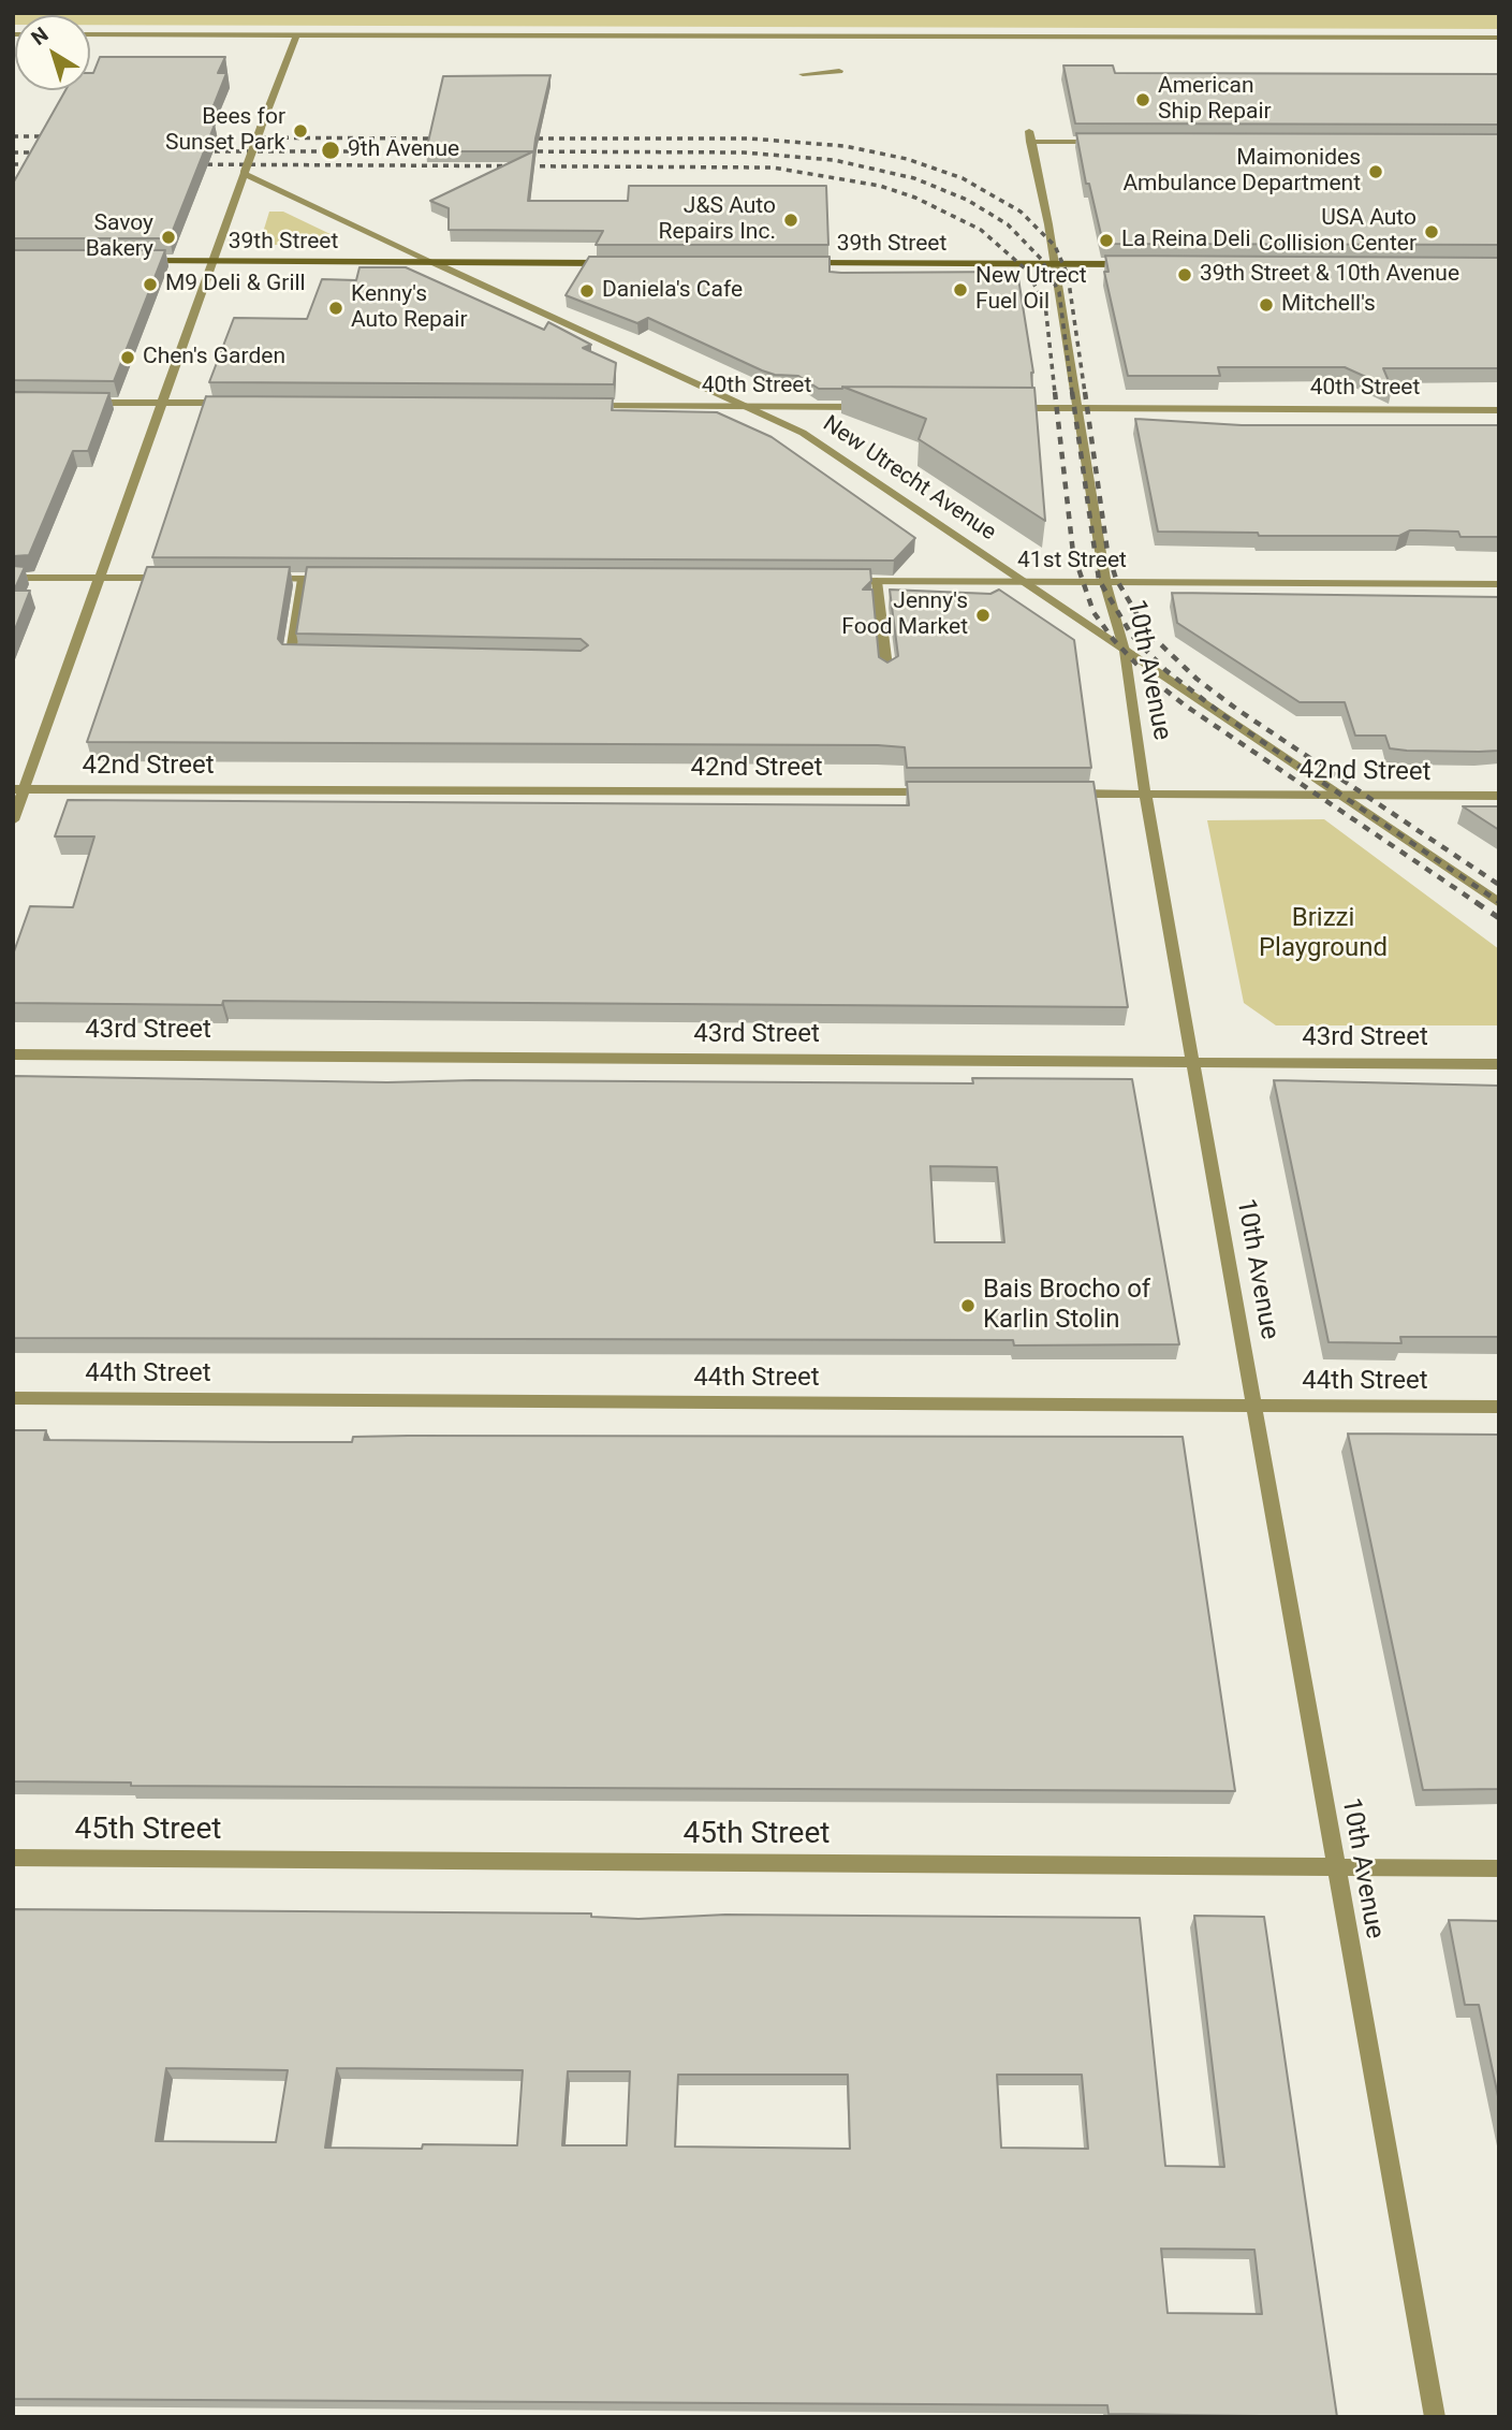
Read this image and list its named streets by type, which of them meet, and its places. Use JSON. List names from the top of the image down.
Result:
{
  "streets": {
    "main road": ["39th Street"],
    "street": [
      "40th Street",
      "New Utrecht Avenue",
      "41st Street",
      "10th Avenue",
      "42nd Street",
      "43rd Street",
      "44th Street",
      "45th Street"
    ]
  },
  "crossings": [
    ["39th Street", "New Utrecht Avenue"],
    ["39th Street", "10th Avenue"],
    ["40th Street", "New Utrecht Avenue"],
    ["40th Street", "10th Avenue"],
    ["New Utrecht Avenue", "41st Street"],
    ["New Utrecht Avenue", "10th Avenue"],
    ["New Utrecht Avenue", "42nd Street"],
    ["41st Street", "10th Avenue"],
    ["10th Avenue", "42nd Street"],
    ["10th Avenue", "43rd Street"],
    ["10th Avenue", "44th Street"],
    ["10th Avenue", "45th Street"]
  ],
  "parks": ["Brizzi Playground"],
  "places": [
    "American Ship Repair",
    "Bees for Sunset Park",
    "9th Avenue",
    "Maimonides Ambulance Department",
    "J&S Auto Repairs Inc.",
    "USA Auto Collision Center",
    "Savoy Bakery",
    "La Reina Deli",
    "39th Street & 10th Avenue",
    "M9 Deli & Grill",
    "New Utrect Fuel Oil",
    "Daniela's Cafe",
    "Mitchell's",
    "Kenny's Auto Repair",
    "Chen's Garden",
    "Jenny's Food Market",
    "Bais Brocho of Karlin Stolin"
  ],
  "north": "top left"
}
